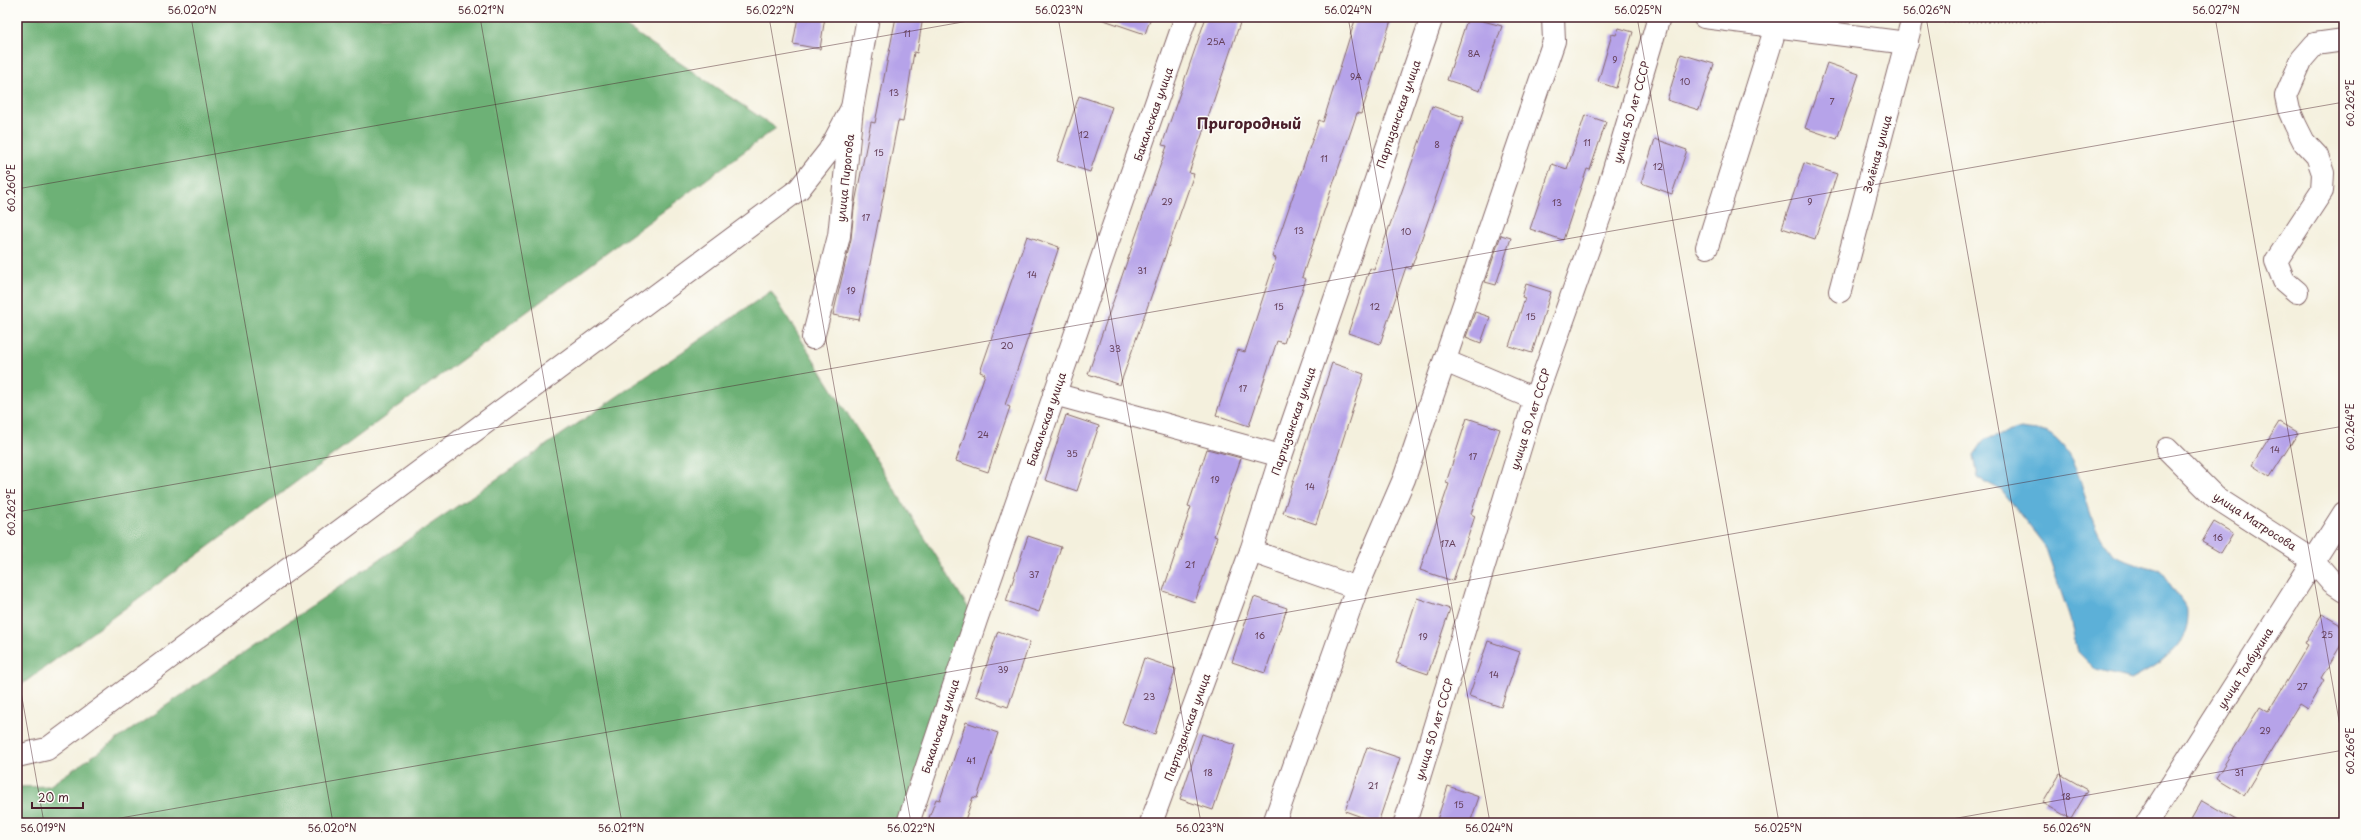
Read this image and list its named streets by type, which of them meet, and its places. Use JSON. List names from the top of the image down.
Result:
{
  "streets": {
    "street": [
      "улица 50 лет СССР",
      "Бакальская улица",
      "Партизанская улица",
      "Зелёная улица",
      "улица Пирогова",
      "улица Матросова",
      "улица Толбухина"
    ]
  },
  "crossings": [
    ["улица Матросова", "улица Толбухина"]
  ],
  "districts": ["Пригородный"],
  "house_numbers": [
    "11",
    "25А",
    "8А",
    "9",
    "9А",
    "10",
    "13",
    "7",
    "12",
    "11",
    "8",
    "15",
    "11",
    "12",
    "29",
    "9",
    "13",
    "17",
    "13",
    "10",
    "31",
    "14",
    "19",
    "15",
    "12",
    "15",
    "20",
    "33",
    "17",
    "24",
    "14",
    "35",
    "17",
    "19",
    "14",
    "16",
    "17А",
    "21",
    "37",
    "25",
    "16",
    "19",
    "39",
    "14",
    "27",
    "23",
    "29",
    "41",
    "18",
    "31",
    "21",
    "18",
    "15"
  ],
  "scale_bar": "20 m",
  "coordinates": [
    "56.020°N",
    "56.021°N",
    "56.022°N",
    "56.023°N",
    "56.024°N",
    "56.025°N",
    "56.026°N",
    "56.027°N",
    "60.262°E",
    "60.260°E",
    "60.264°E",
    "60.266°E",
    "56.019°N"
  ]
}
